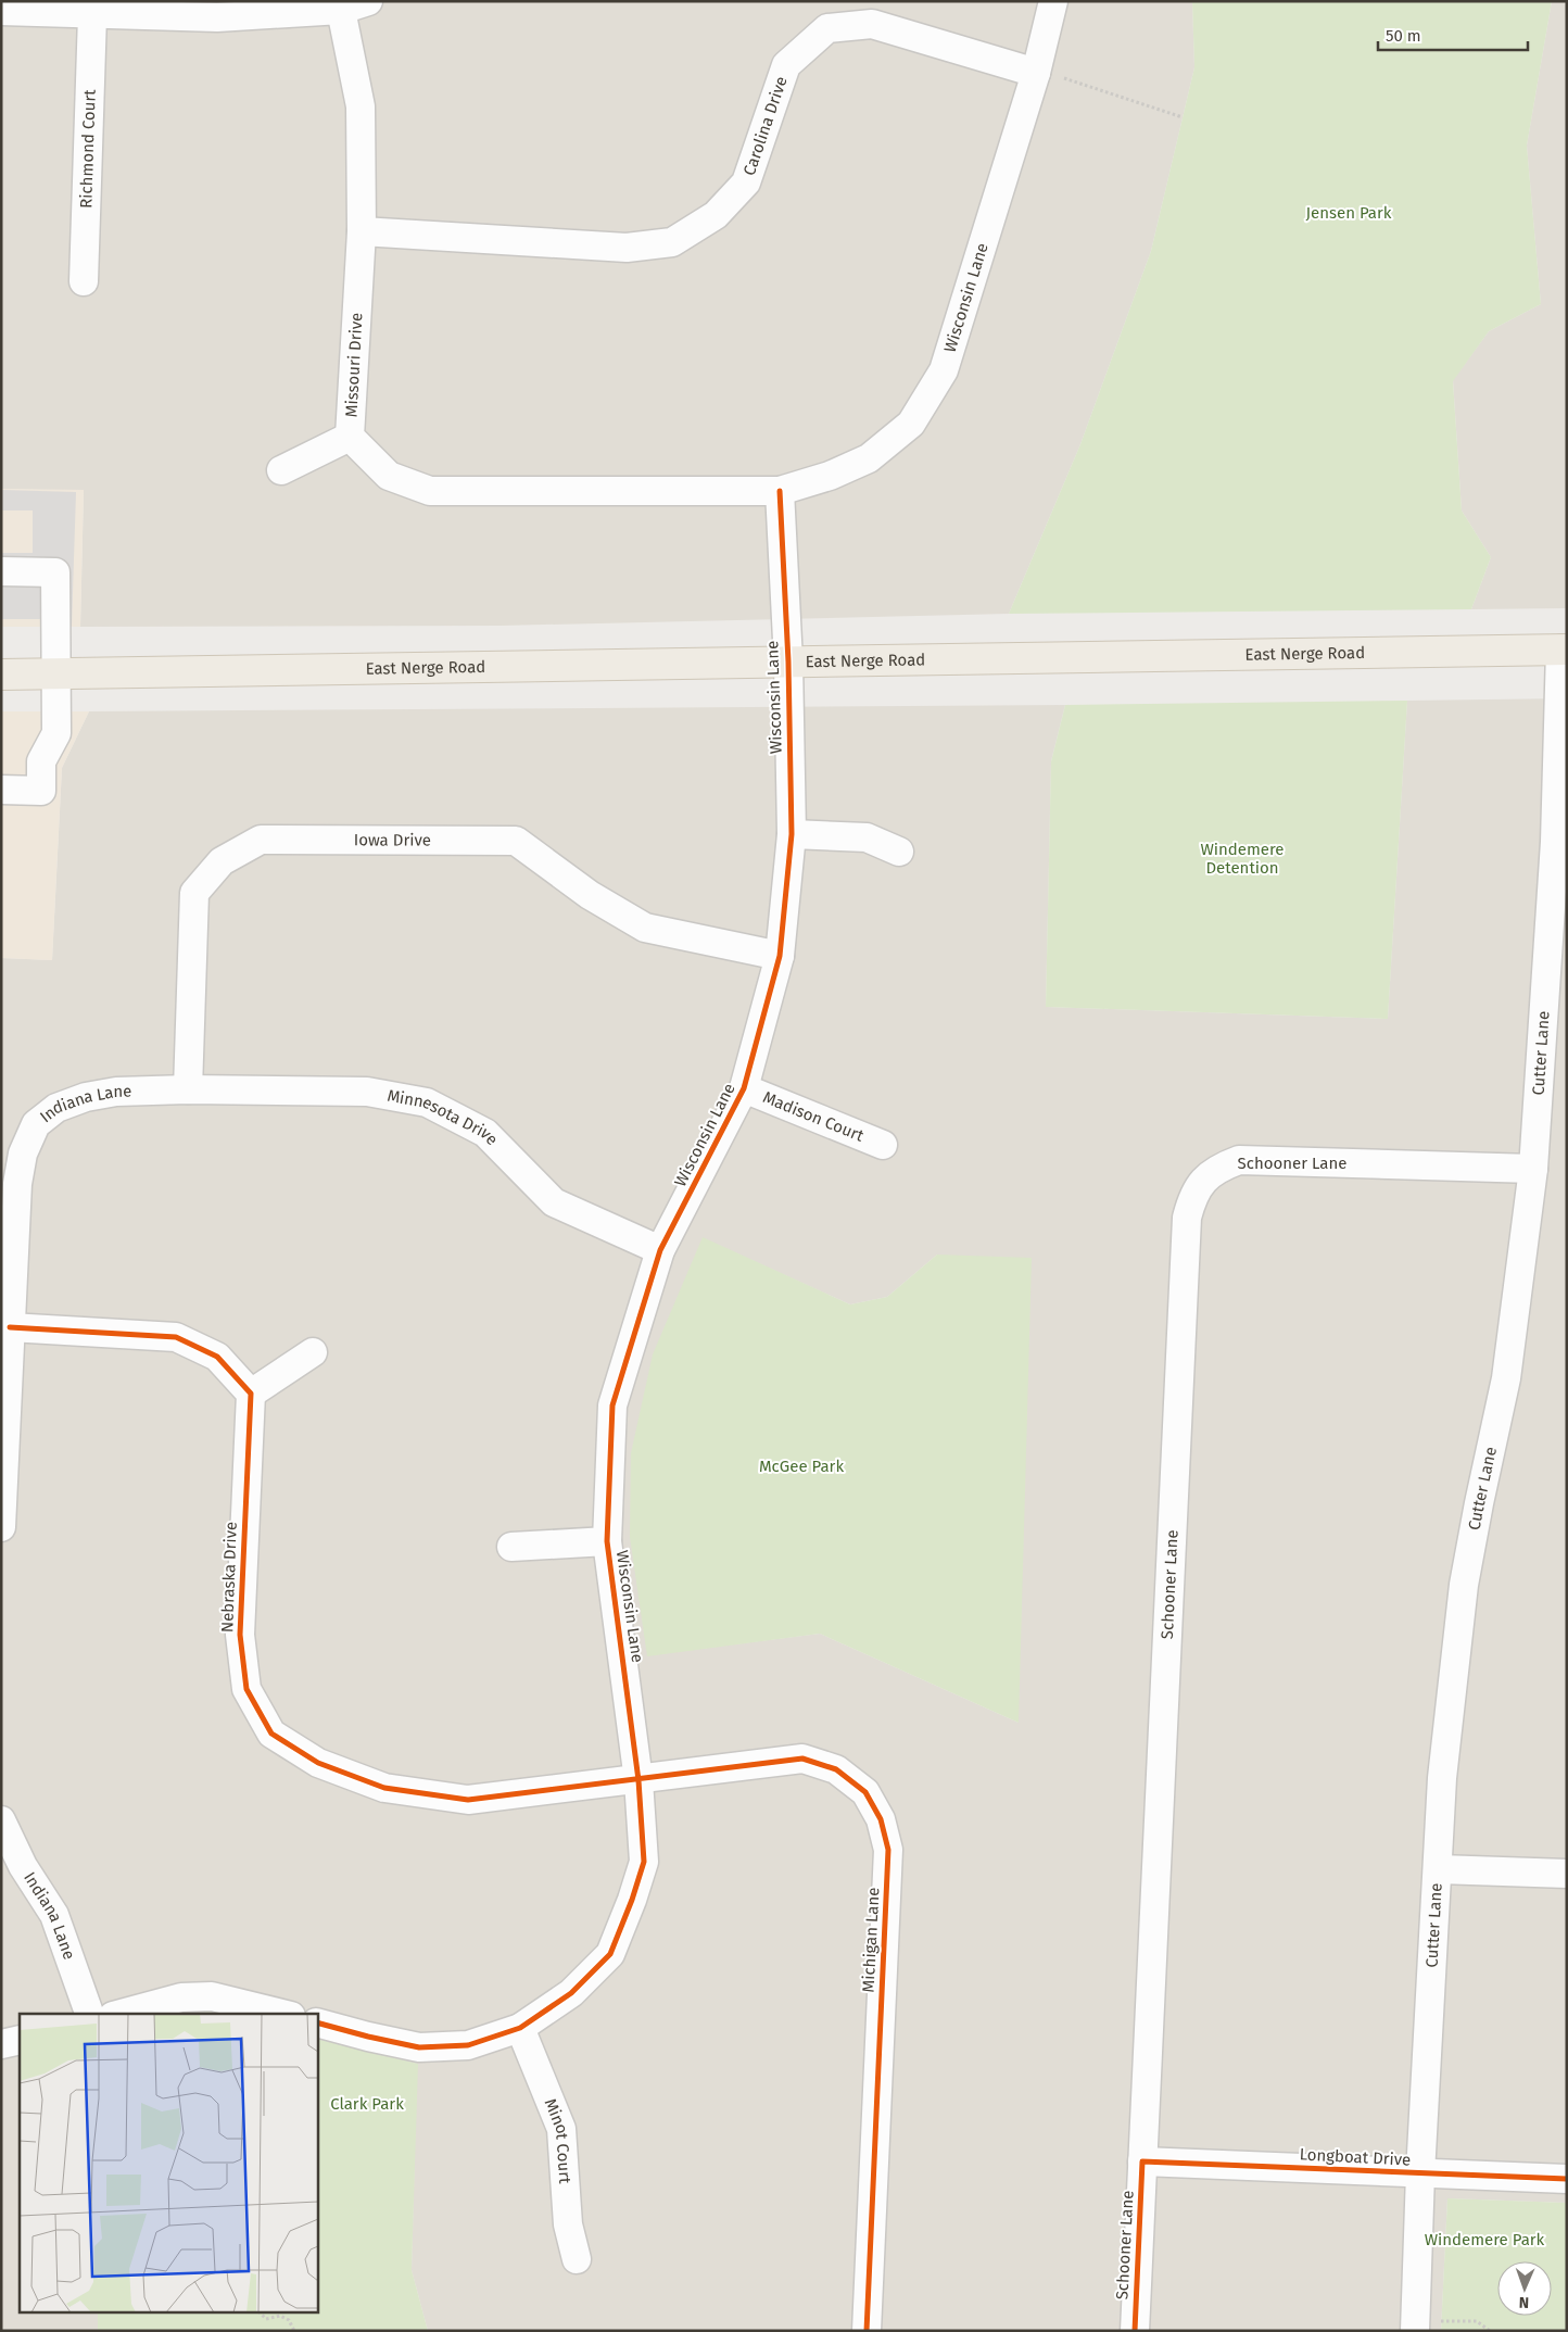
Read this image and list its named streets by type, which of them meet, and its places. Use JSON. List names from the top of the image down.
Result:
{
  "streets": {
    "main road": ["East Nerge Road"],
    "street": [
      "Carolina Drive",
      "Richmond Court",
      "Wisconsin Lane",
      "Missouri Drive",
      "Iowa Drive",
      "Cutter Lane",
      "Indiana Lane",
      "Madison Court",
      "Minnesota Drive",
      "Schooner Lane",
      "Nebraska Drive",
      "Michigan Lane",
      "Minot Court",
      "Longboat Drive"
    ]
  },
  "crossings": [
    ["Carolina Drive", "Wisconsin Lane"],
    ["Carolina Drive", "Missouri Drive"],
    ["Wisconsin Lane", "Missouri Drive"],
    ["Wisconsin Lane", "East Nerge Road"],
    ["Wisconsin Lane", "Iowa Drive"],
    ["Wisconsin Lane", "Madison Court"],
    ["Wisconsin Lane", "Minnesota Drive"],
    ["Wisconsin Lane", "Nebraska Drive"],
    ["Wisconsin Lane", "Michigan Lane"],
    ["Wisconsin Lane", "Minot Court"],
    ["East Nerge Road", "Cutter Lane"],
    ["Iowa Drive", "Indiana Lane"],
    ["Iowa Drive", "Minnesota Drive"],
    ["Cutter Lane", "Schooner Lane"],
    ["Cutter Lane", "Longboat Drive"],
    ["Indiana Lane", "Minnesota Drive"],
    ["Schooner Lane", "Longboat Drive"],
    ["Nebraska Drive", "Michigan Lane"]
  ],
  "parks": [
    "Jensen Park",
    "Windemere Detention",
    "McGee Park",
    "Clark Park",
    "Windemere Park"
  ],
  "scale_bar": "50 m",
  "north": "bottom"
}
